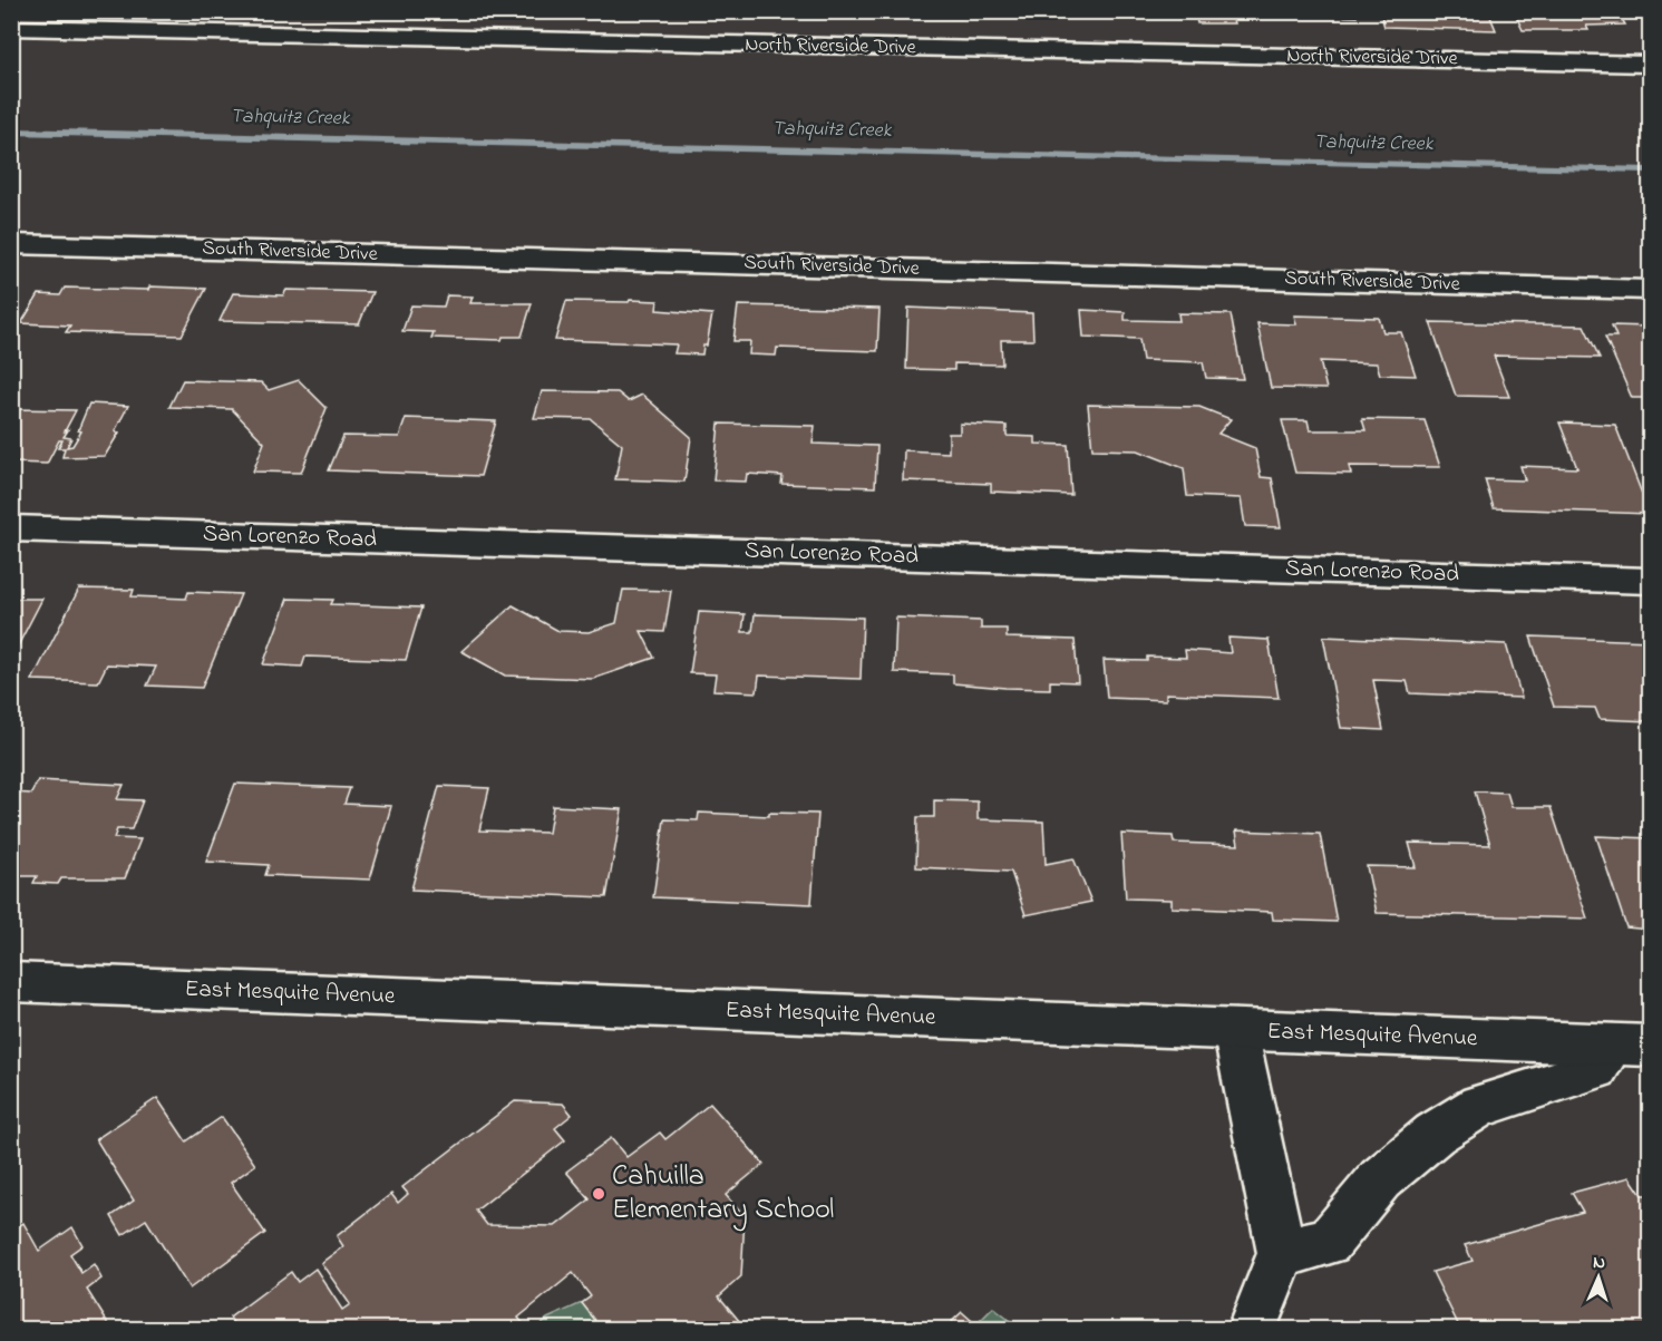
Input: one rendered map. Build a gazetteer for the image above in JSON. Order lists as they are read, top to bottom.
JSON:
{
  "streets": {
    "street": [
      "North Riverside Drive",
      "South Riverside Drive",
      "San Lorenzo Road",
      "East Mesquite Avenue"
    ]
  },
  "water": ["Tahquitz Creek"],
  "places": ["Cahuilla Elementary School"],
  "north": "top"
}
